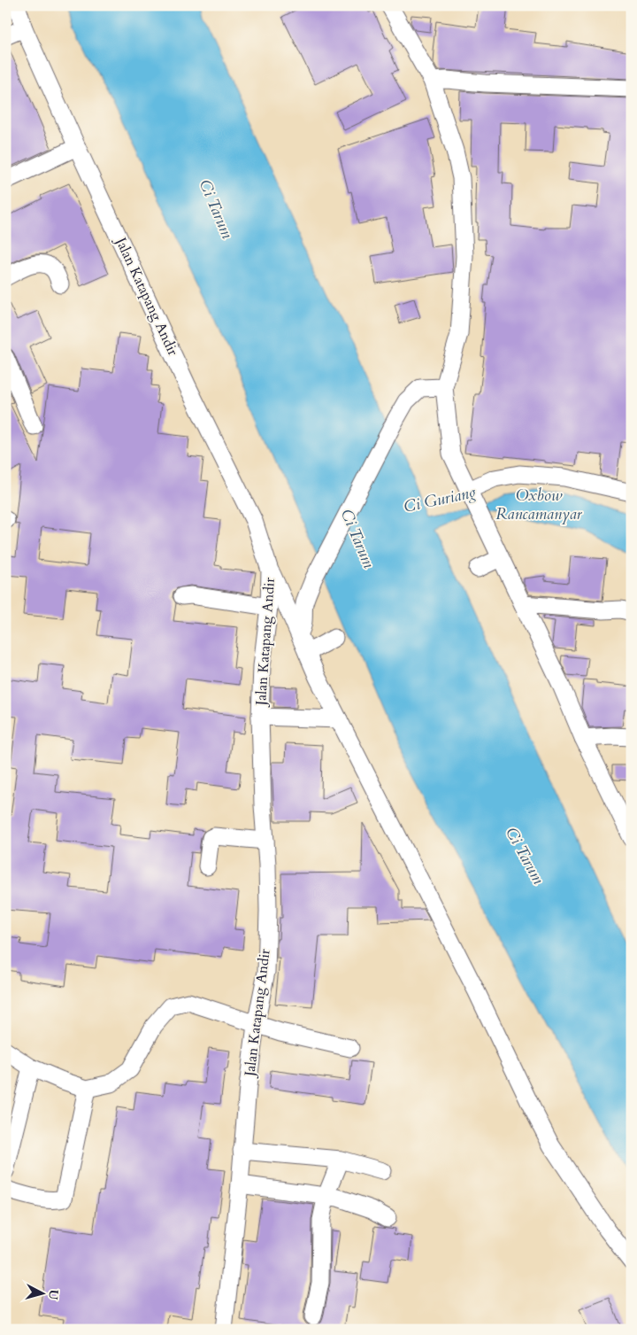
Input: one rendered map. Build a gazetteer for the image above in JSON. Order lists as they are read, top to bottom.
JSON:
{
  "streets": {
    "street": ["Jalan Katapang Andir"]
  },
  "water": ["Ci Tarum", "Oxbow Rancamanyar", "Ci Guriang"],
  "north": "right"
}
